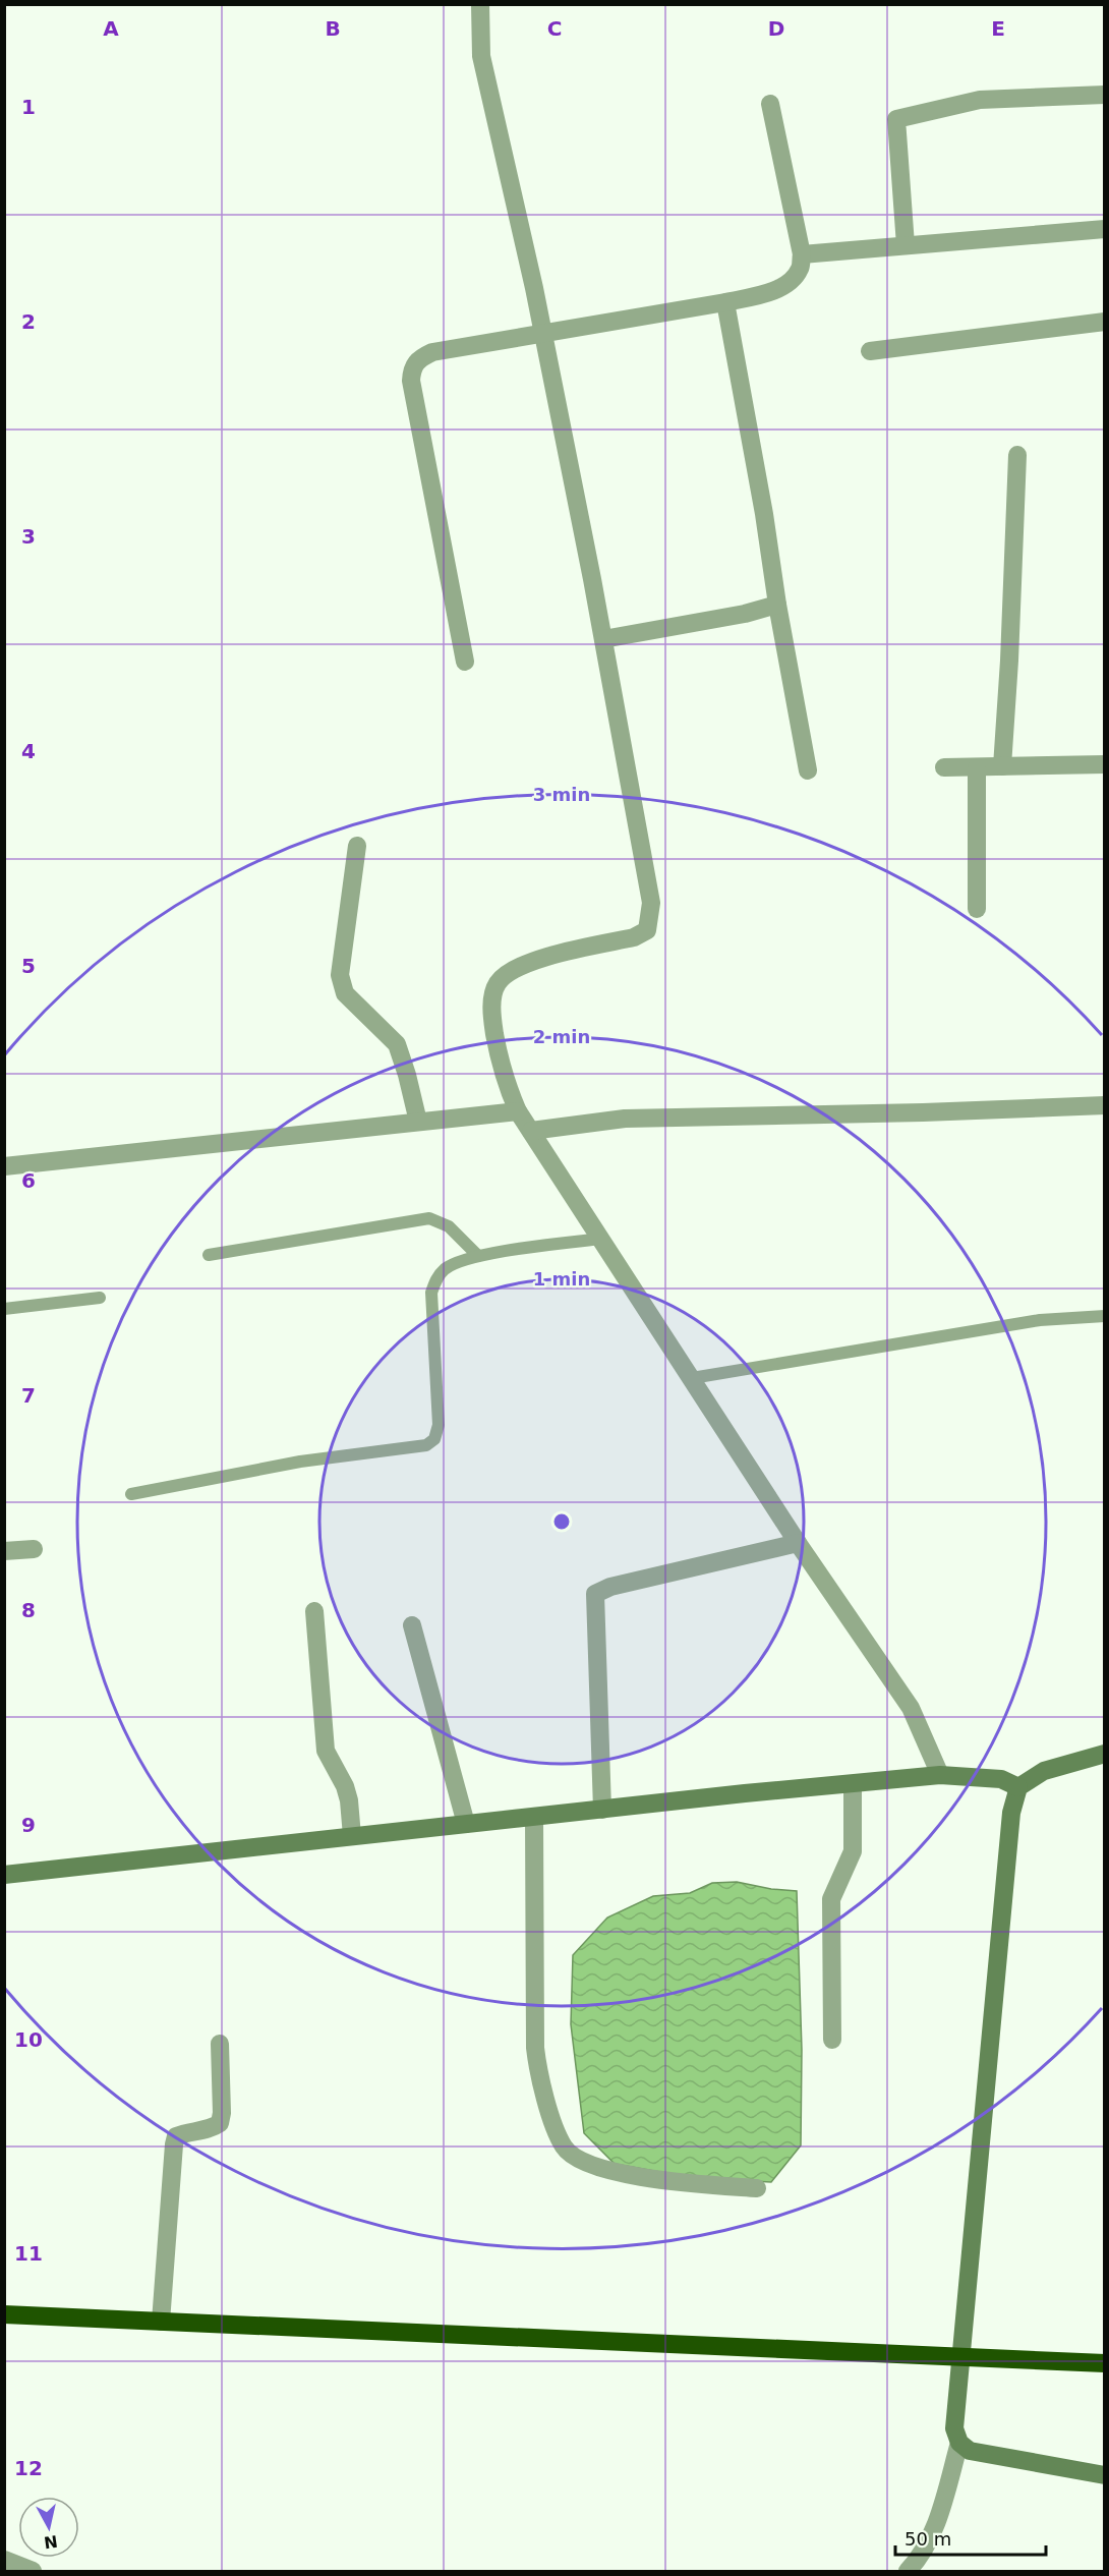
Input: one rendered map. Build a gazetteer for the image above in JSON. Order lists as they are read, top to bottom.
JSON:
{
  "scale_bar": "50 m",
  "north": "bottom",
  "grid": {
    "columns": [
      "A",
      "B",
      "C",
      "D",
      "E"
    ],
    "rows": [
      "1",
      "2",
      "3",
      "4",
      "5",
      "6",
      "7",
      "8",
      "9",
      "10",
      "11",
      "12"
    ]
  },
  "rings": ["3 min", "2 min", "1 min"]
}
